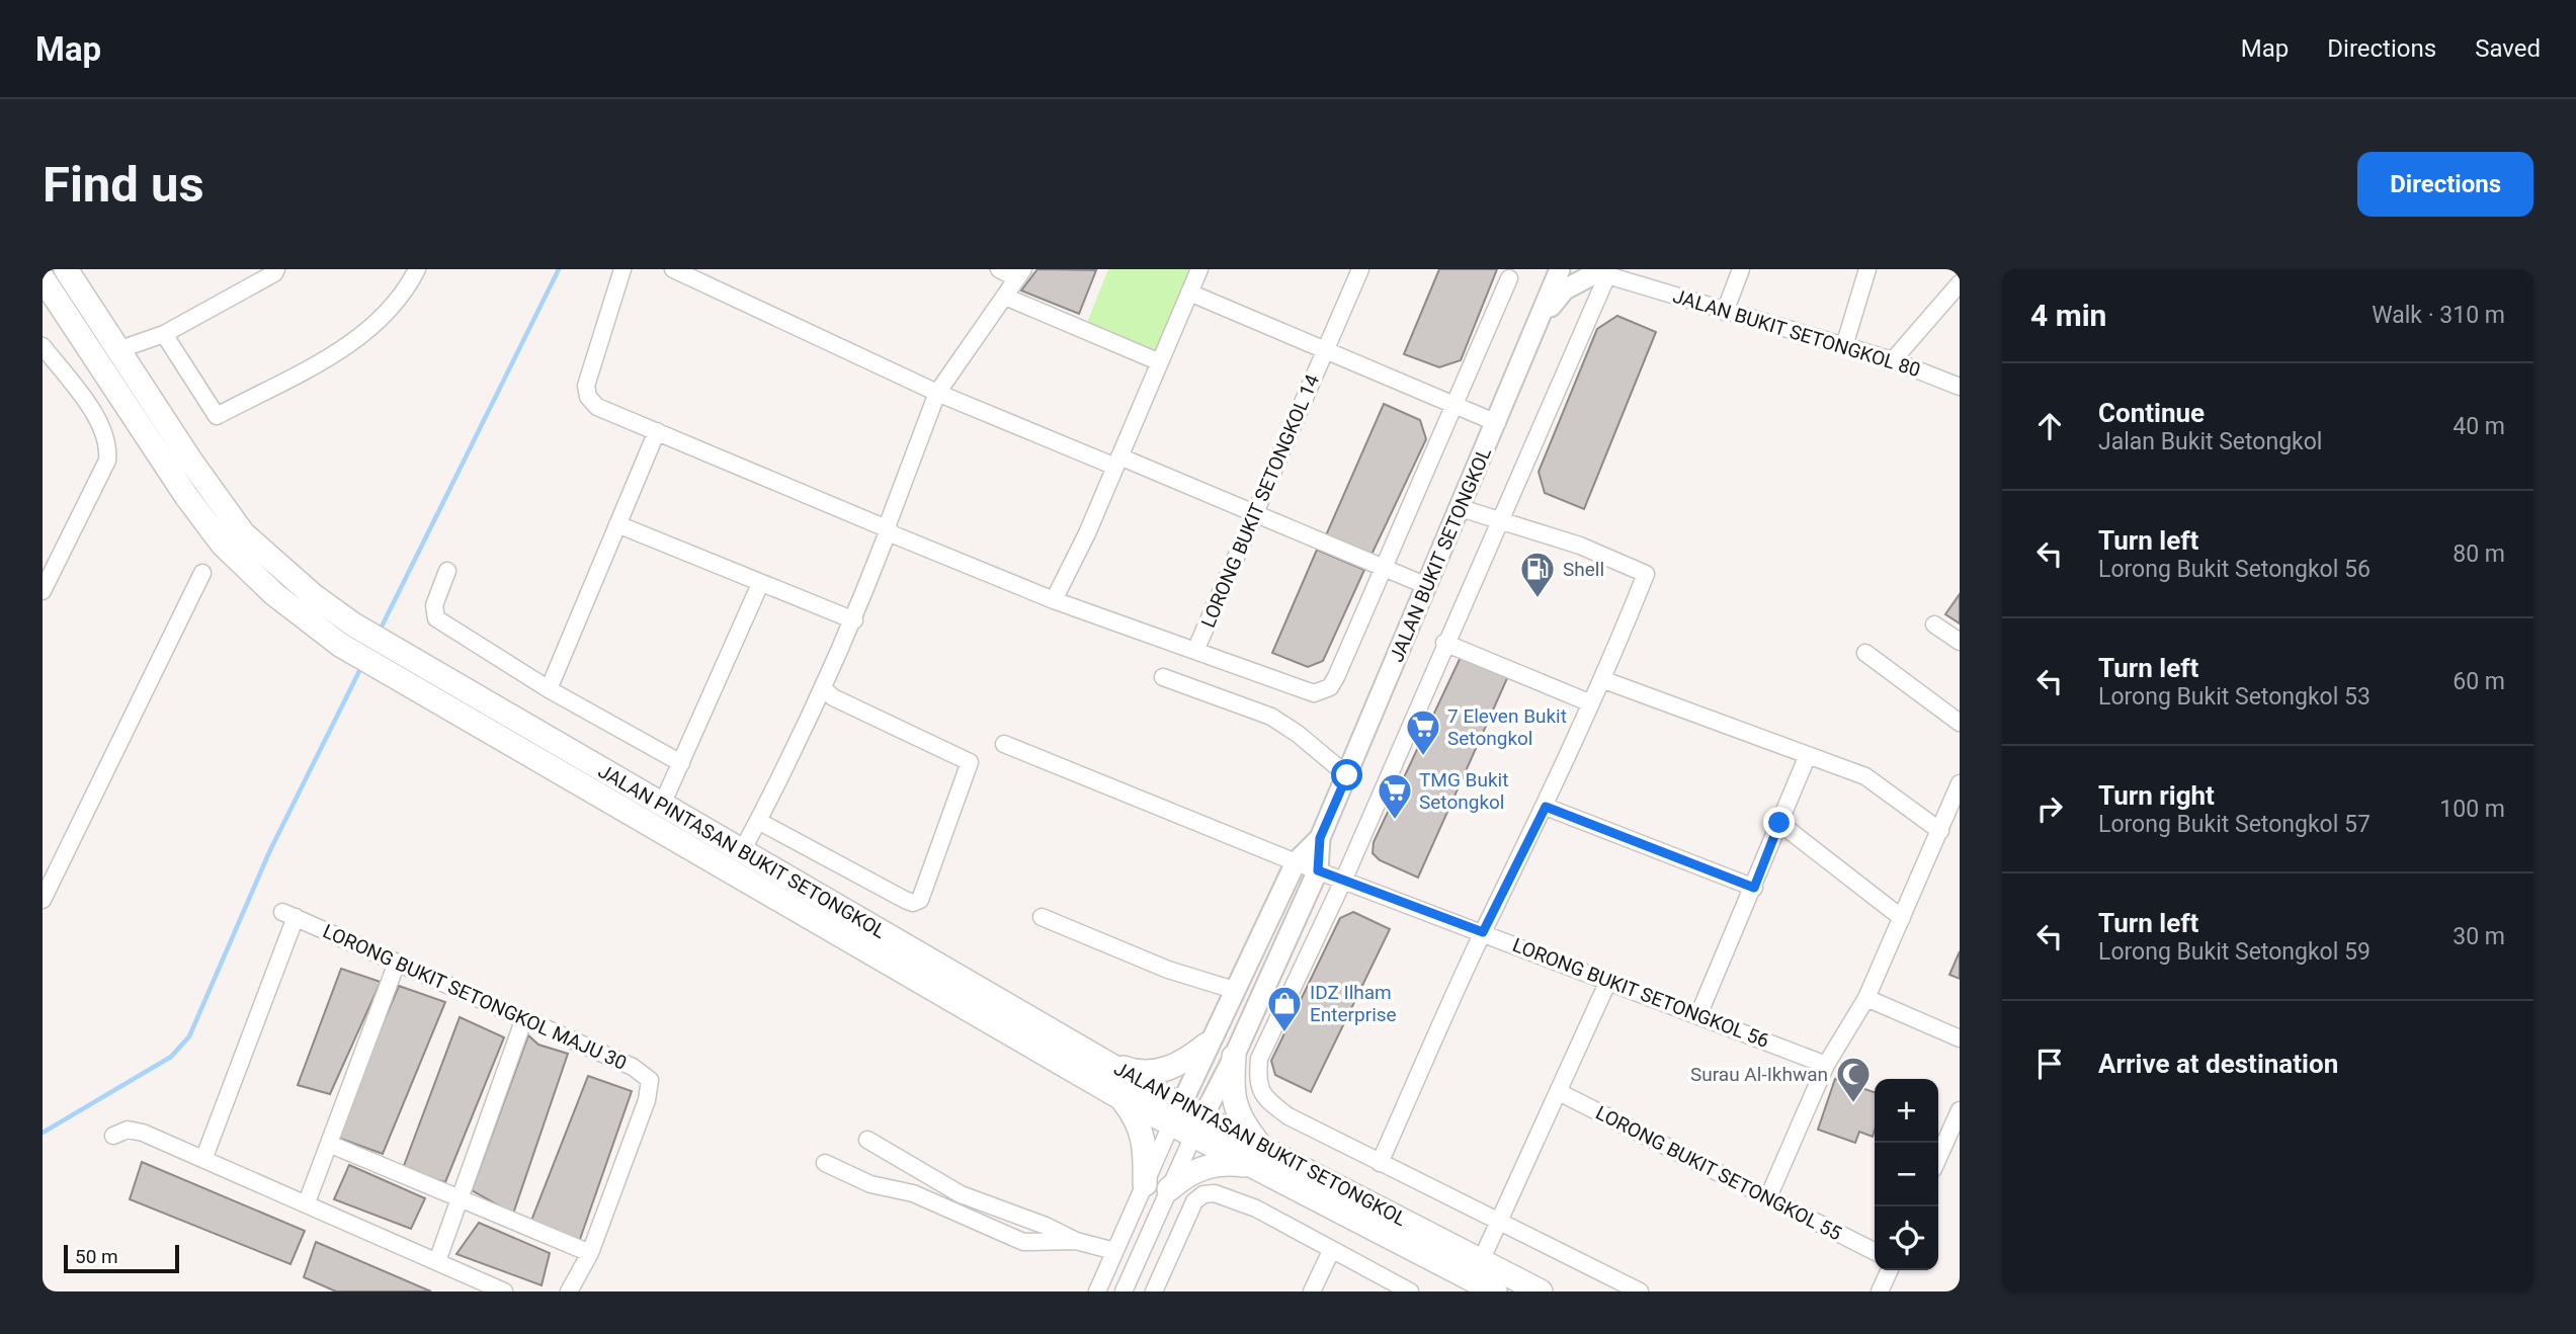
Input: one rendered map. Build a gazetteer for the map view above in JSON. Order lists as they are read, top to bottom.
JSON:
{
  "streets": {
    "main road": ["JALAN PINTASAN BUKIT SETONGKOL"],
    "street": [
      "JALAN BUKIT SETONGKOL 80",
      "LORONG BUKIT SETONGKOL 14",
      "JALAN BUKIT SETONGKOL",
      "LORONG BUKIT SETONGKOL 56",
      "LORONG BUKIT SETONGKOL MAJU 30",
      "LORONG BUKIT SETONGKOL 55"
    ]
  },
  "crossings": [
    ["JALAN BUKIT SETONGKOL", "JALAN PINTASAN BUKIT SETONGKOL"],
    ["JALAN BUKIT SETONGKOL", "LORONG BUKIT SETONGKOL 56"]
  ],
  "places": {
    "fuel station": ["Shell"],
    "supermarket": ["7 Eleven Bukit Setongkol", "TMG Bukit Setongkol"],
    "shop": ["IDZ Ilham Enterprise"],
    "mosque": ["Surau Al-Ikhwan"]
  },
  "scale_bar": "50 m",
  "page": {
    "header": "Map",
    "nav": ["Map", "Directions", "Saved"],
    "buttons": "Directions",
    "title": "Find us",
    "heading": ["4 min", "Walk · 310 m"],
    "list": [
      ["Continue", "Jalan Bukit Setongkol", "40 m"],
      ["Turn left", "Lorong Bukit Setongkol 56", "80 m"],
      ["Turn left", "Lorong Bukit Setongkol 53", "60 m"],
      ["Turn right", "Lorong Bukit Setongkol 57", "100 m"],
      ["Turn left", "Lorong Bukit Setongkol 59", "30 m"],
      "Arrive at destination"
    ],
    "map_buttons": ["+", "−"],
    "scale": "50 m"
  }
}
